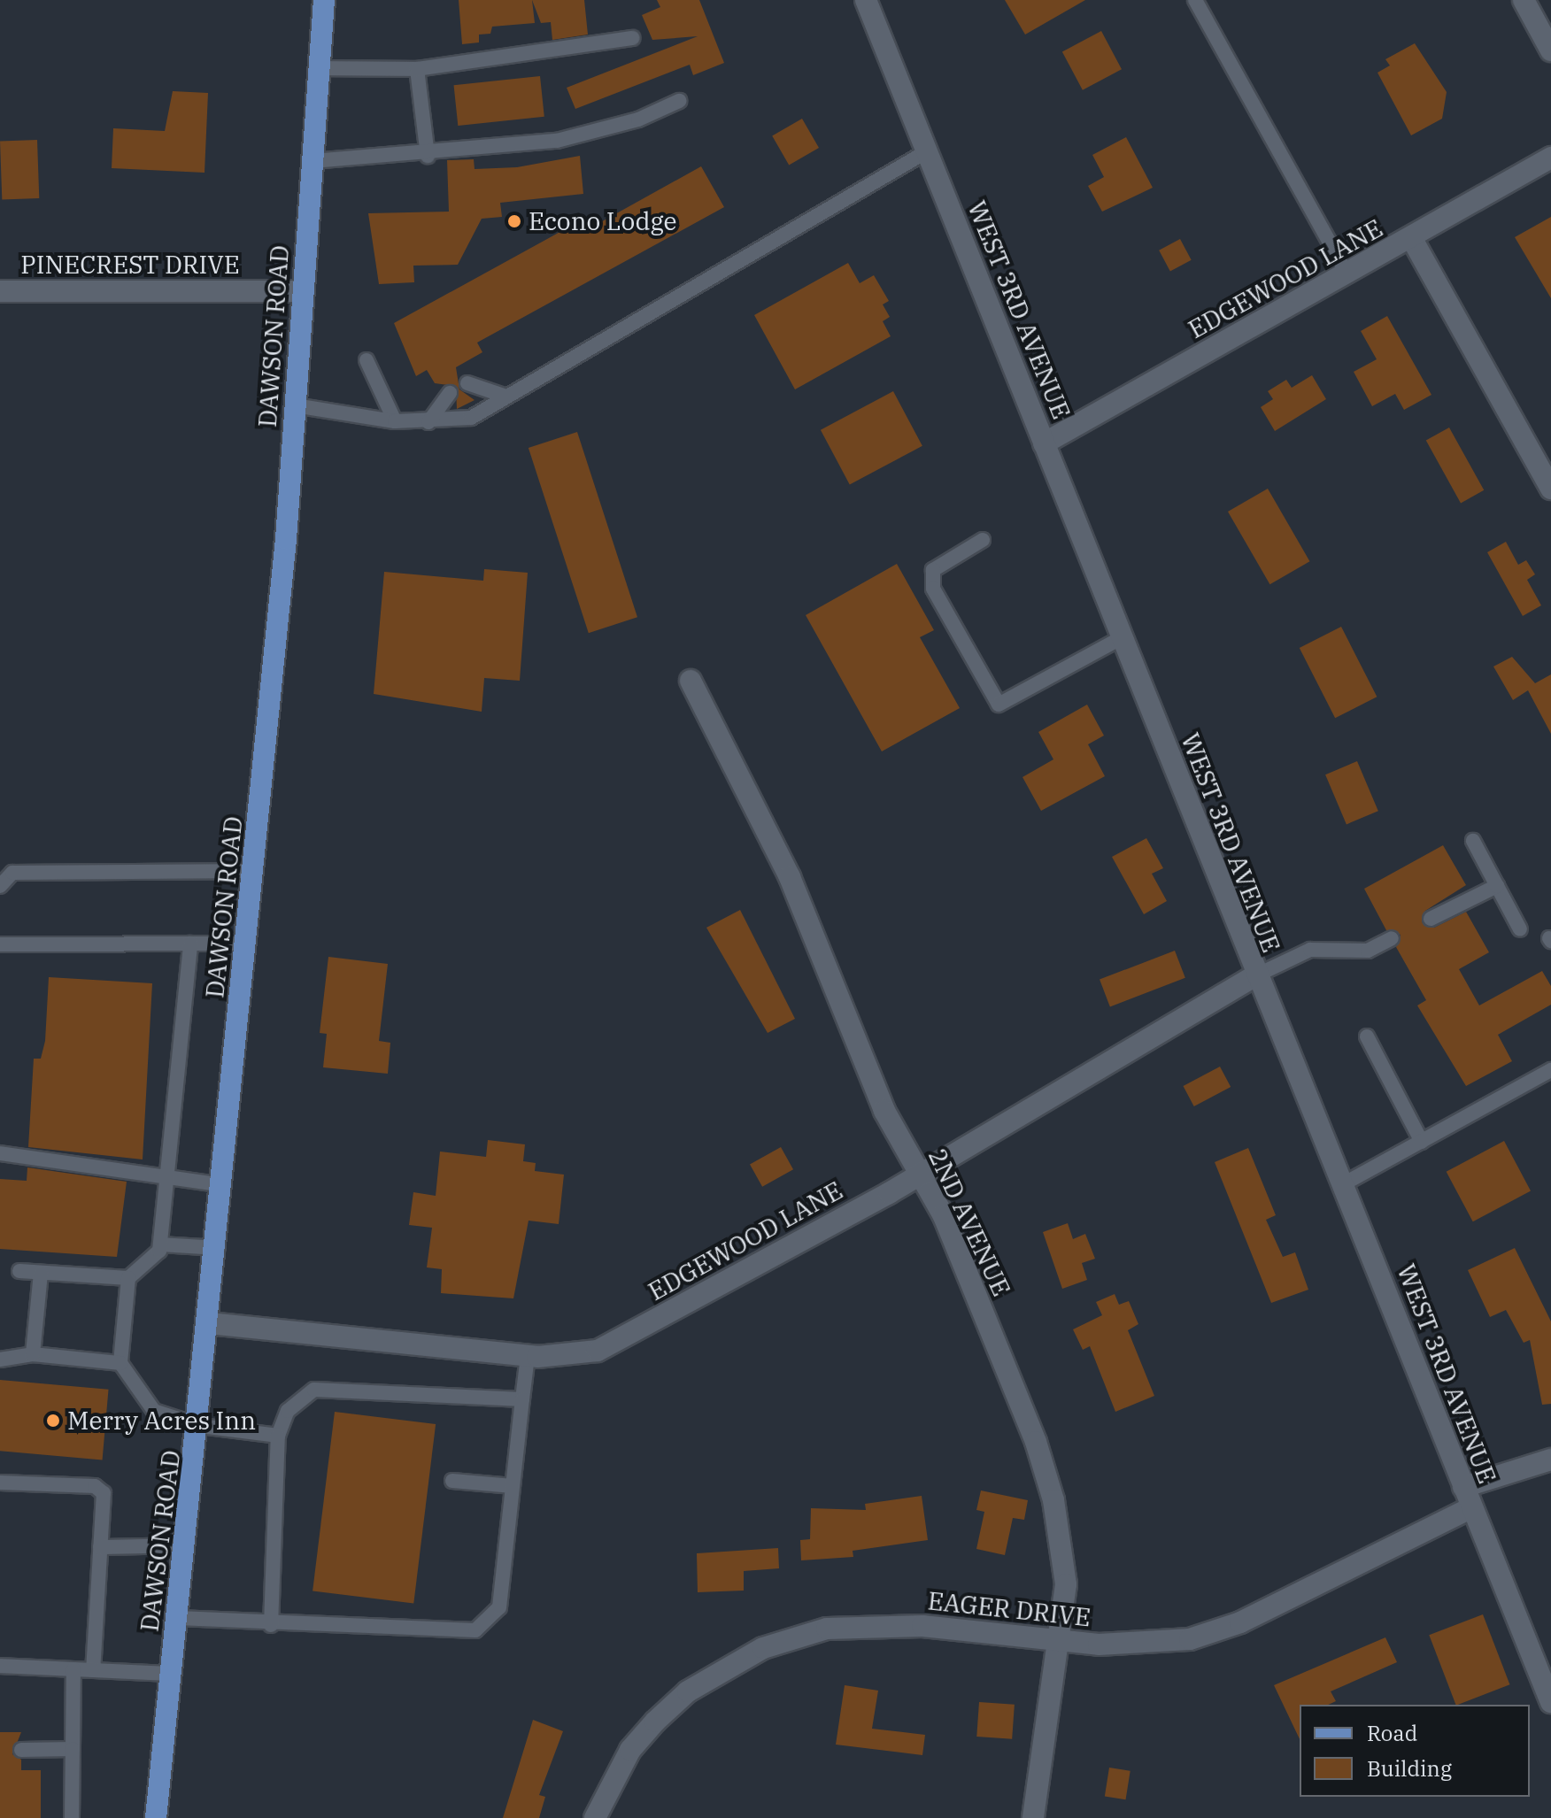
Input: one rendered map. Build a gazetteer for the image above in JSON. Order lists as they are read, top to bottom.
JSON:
{
  "streets": {
    "main road": ["DAWSON ROAD"],
    "street": [
      "PINECREST DRIVE",
      "EDGEWOOD LANE",
      "WEST 3RD AVENUE",
      "2ND AVENUE",
      "EAGER DRIVE"
    ]
  },
  "crossings": [
    ["PINECREST DRIVE", "DAWSON ROAD"],
    ["EDGEWOOD LANE", "WEST 3RD AVENUE"],
    ["EDGEWOOD LANE", "DAWSON ROAD"],
    ["EDGEWOOD LANE", "2ND AVENUE"],
    ["WEST 3RD AVENUE", "EAGER DRIVE"],
    ["2ND AVENUE", "EAGER DRIVE"]
  ],
  "places": ["Econo Lodge", "Merry Acres Inn"],
  "legend": ["Road", "Building"]
}
